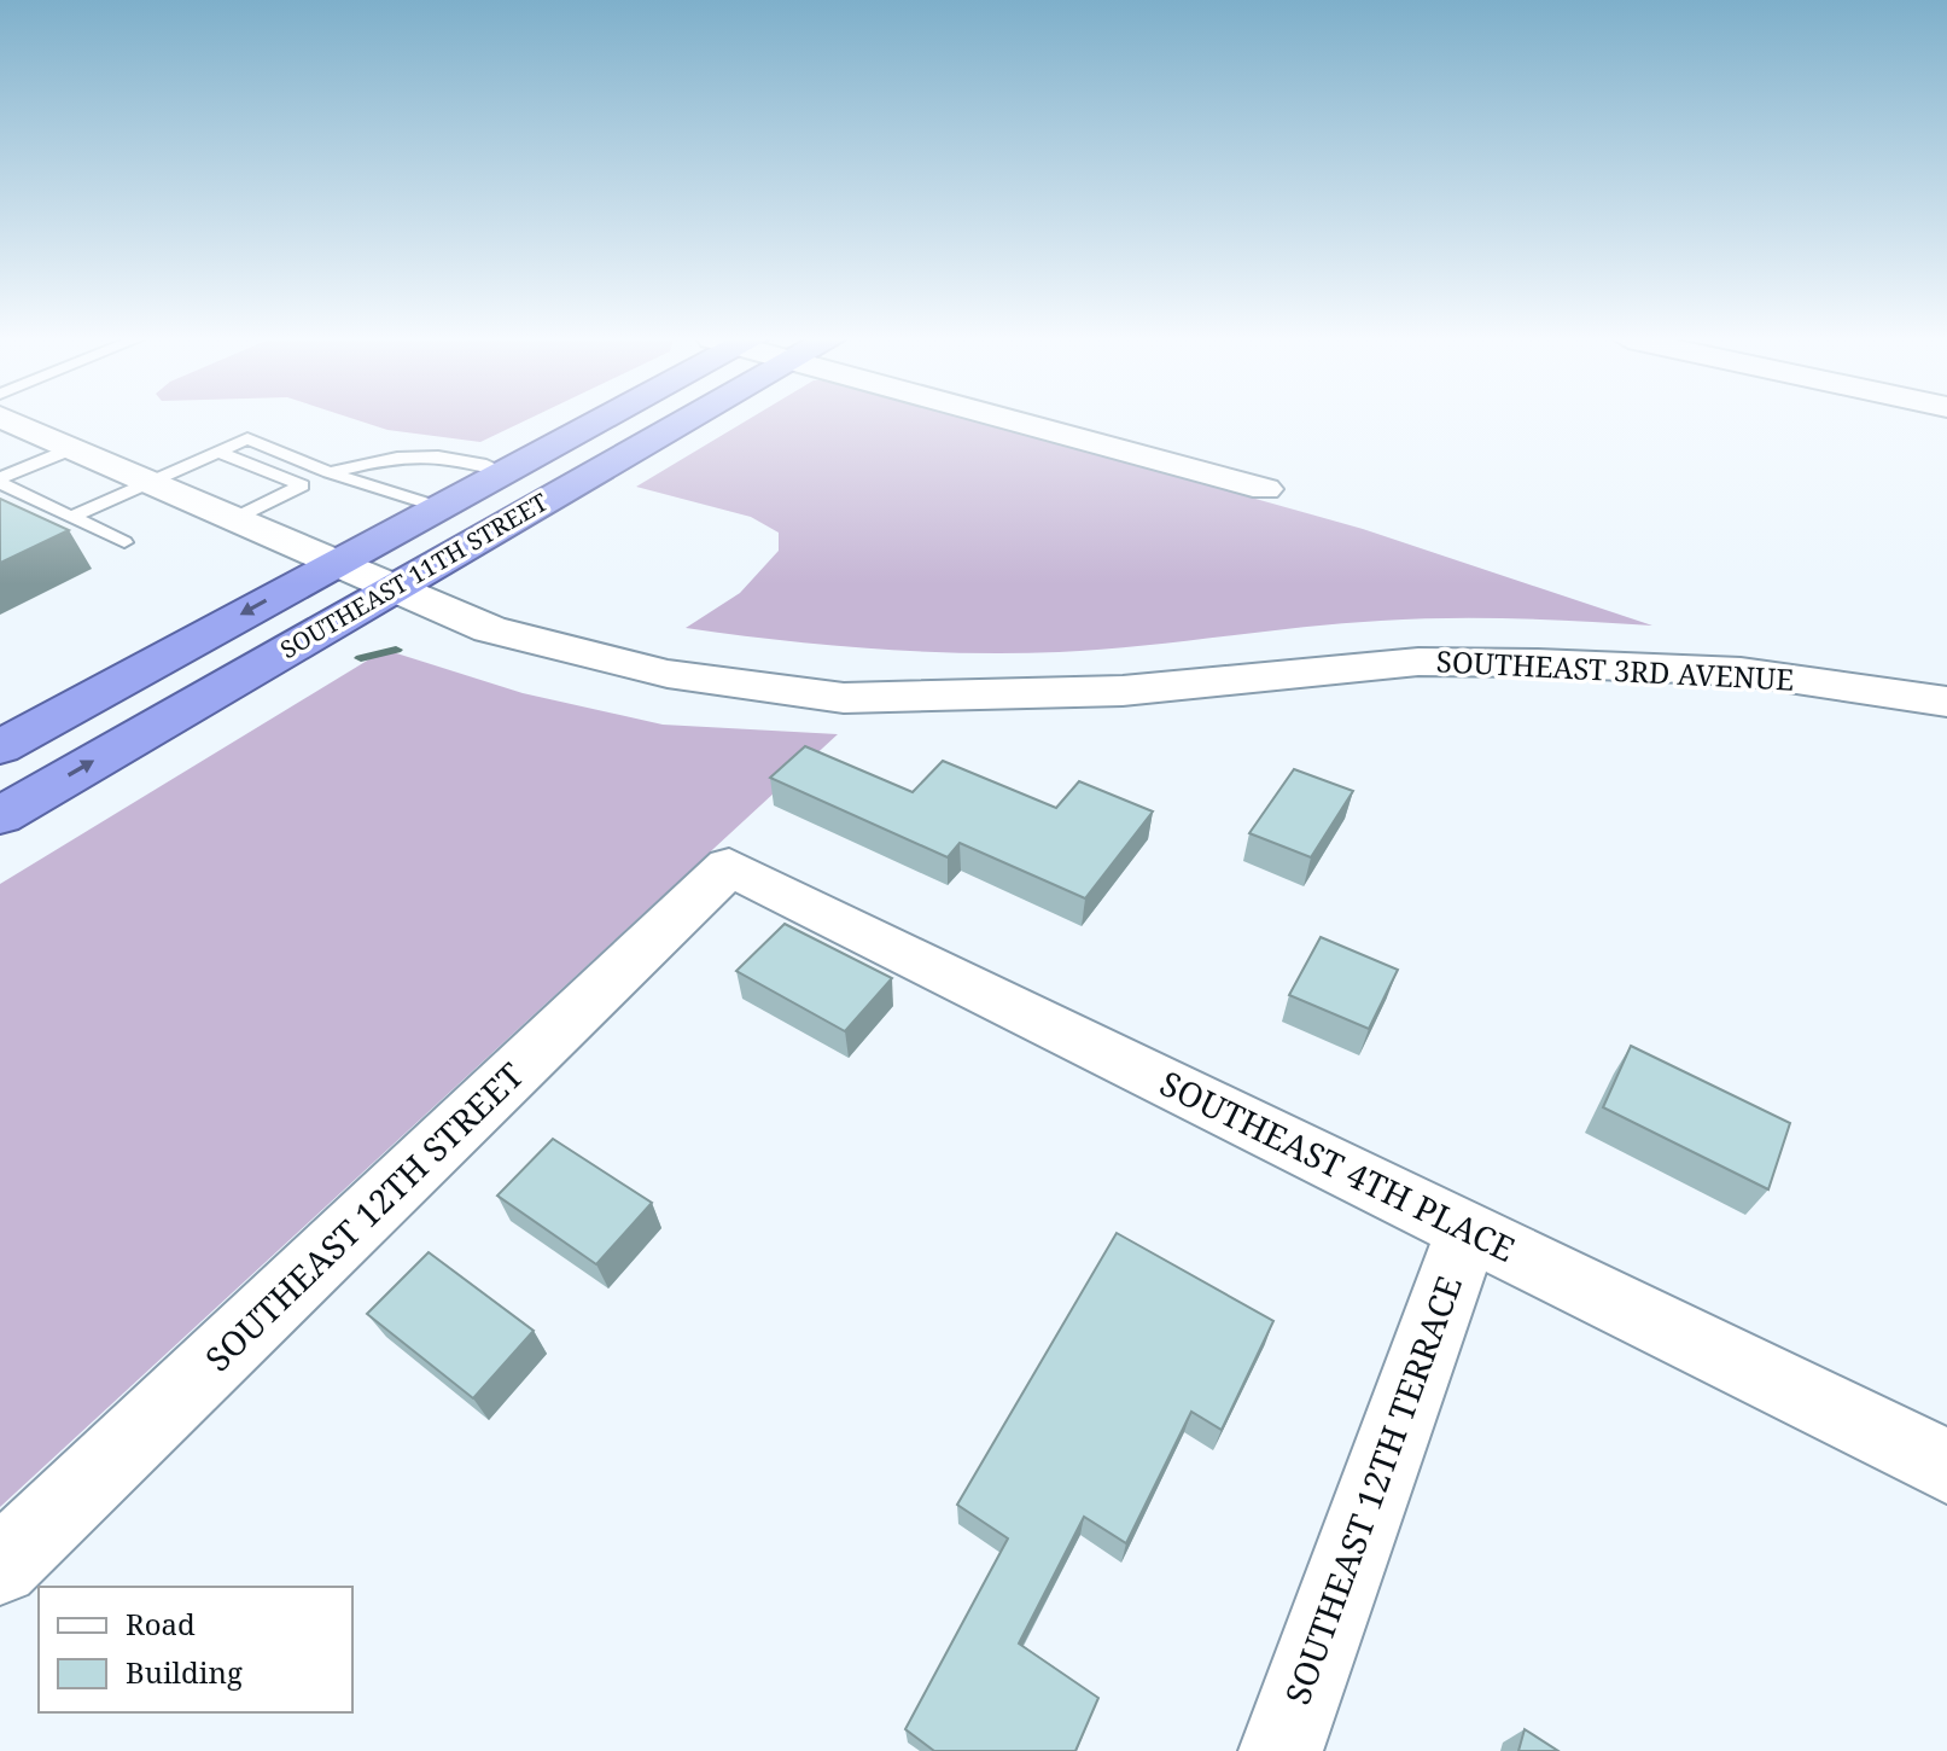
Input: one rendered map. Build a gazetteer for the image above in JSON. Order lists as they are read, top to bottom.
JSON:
{
  "streets": {
    "highway": ["SOUTHEAST 11TH STREET"],
    "street": [
      "SOUTHEAST 3RD AVENUE",
      "SOUTHEAST 4TH PLACE",
      "SOUTHEAST 12TH STREET",
      "SOUTHEAST 12TH TERRACE"
    ]
  },
  "crossings": [
    ["SOUTHEAST 11TH STREET", "SOUTHEAST 3RD AVENUE"],
    ["SOUTHEAST 4TH PLACE", "SOUTHEAST 12TH STREET"],
    ["SOUTHEAST 4TH PLACE", "SOUTHEAST 12TH TERRACE"]
  ],
  "legend": ["Road", "Building"]
}
